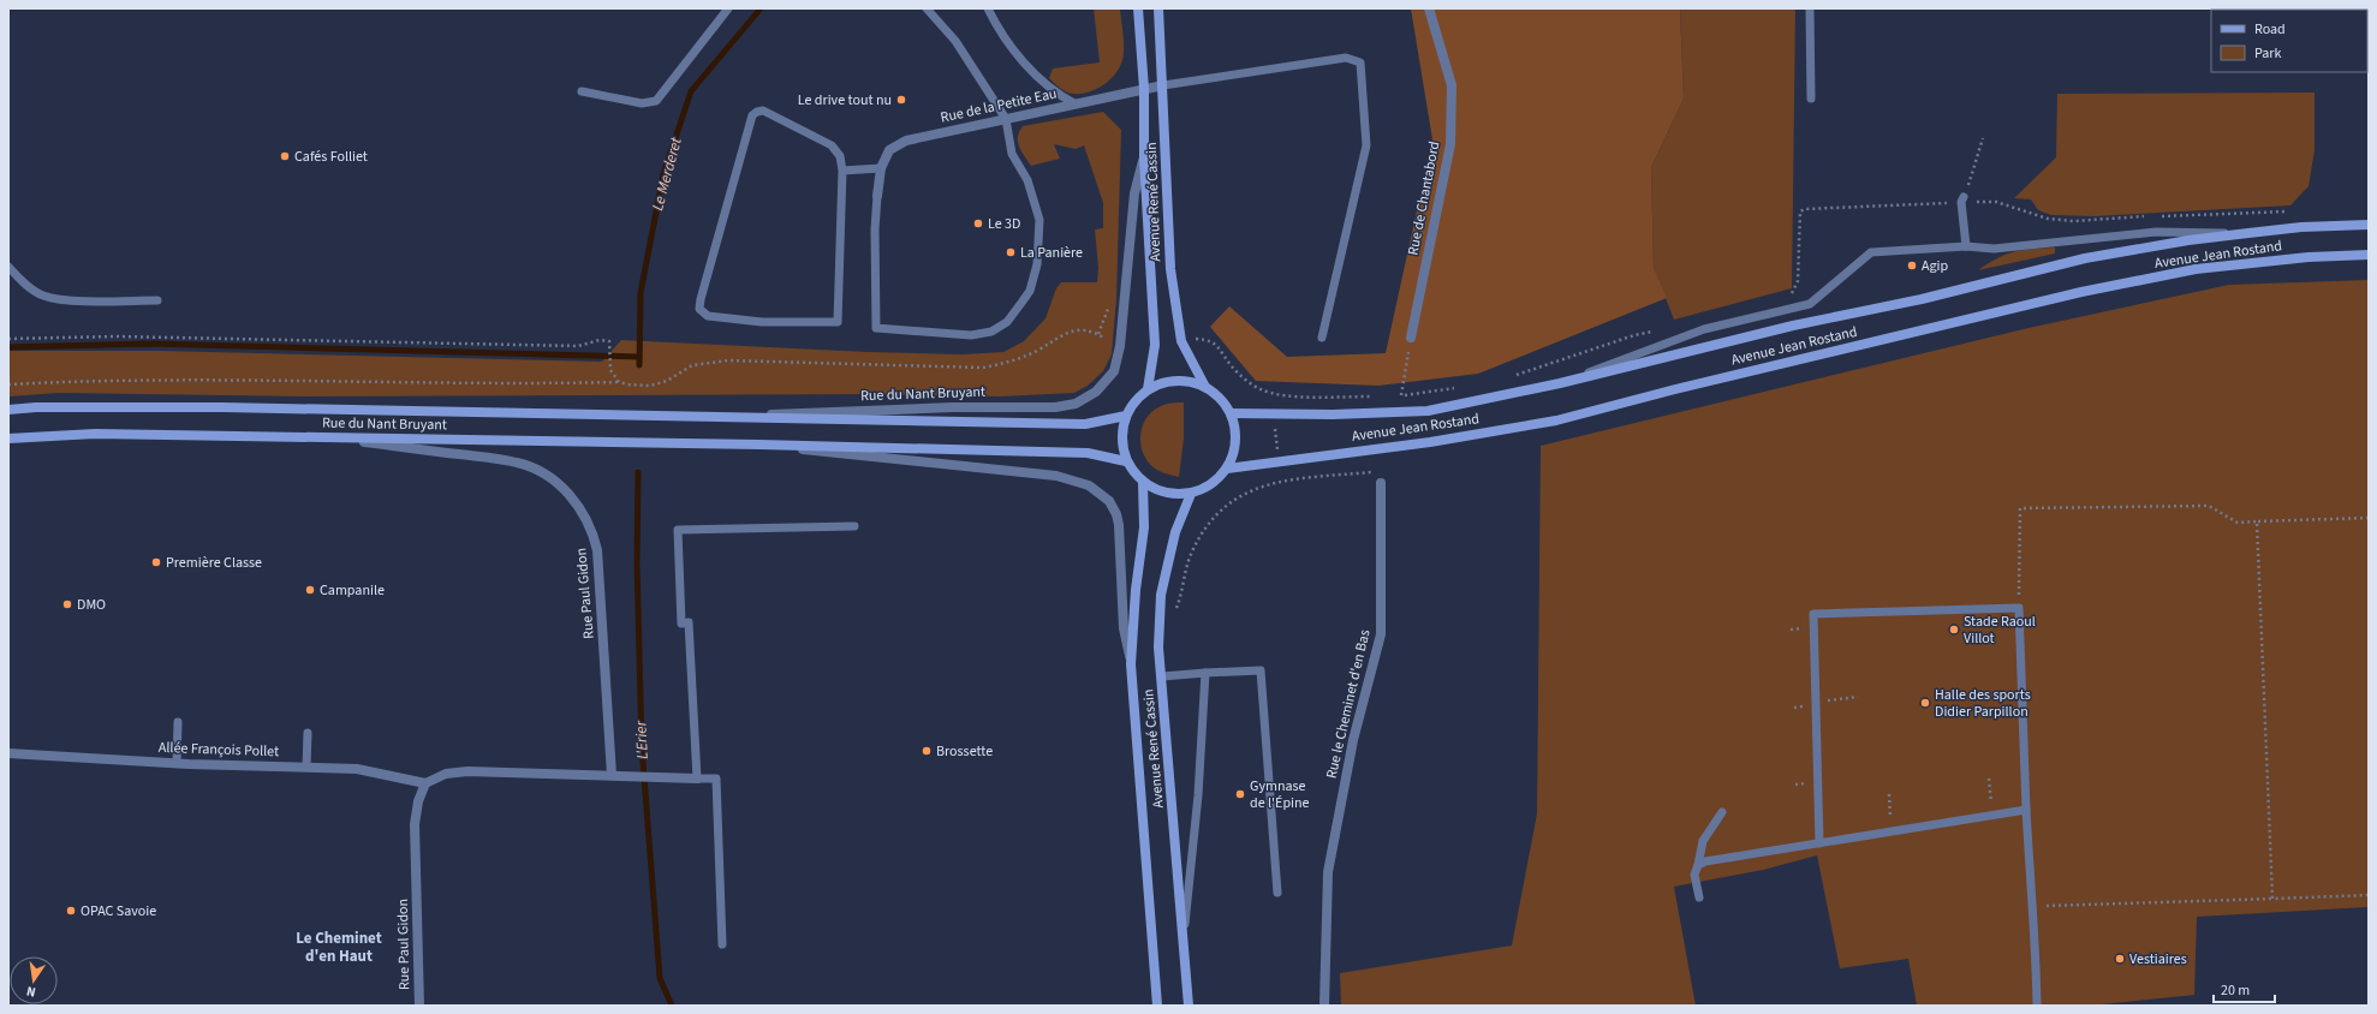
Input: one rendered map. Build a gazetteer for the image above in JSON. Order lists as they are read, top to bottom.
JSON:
{
  "streets": {
    "main road": ["Avenue René Cassin", "Avenue Jean Rostand", "Rue du Nant Bruyant"],
    "street": [
      "Rue de la Petite Eau",
      "Rue de Chantabord",
      "Rue Paul Gidon",
      "Rue le Cheminet d'en Bas",
      "Allée François Pollet"
    ]
  },
  "crossings": [
    ["Rue de la Petite Eau", "Avenue René Cassin"],
    ["Avenue René Cassin", "Avenue Jean Rostand"],
    ["Avenue René Cassin", "Rue du Nant Bruyant"],
    ["Avenue Jean Rostand", "Rue du Nant Bruyant"],
    ["Rue du Nant Bruyant", "Rue Paul Gidon"],
    ["Rue Paul Gidon", "Allée François Pollet"]
  ],
  "districts": ["Le Cheminet d'en Haut"],
  "water": ["Le Merderet", "L'Erier"],
  "places": [
    "Le drive tout nu",
    "Cafés Folliet",
    "Le 3D",
    "La Panière",
    "Agip",
    "Première Classe",
    "Campanile",
    "DMO",
    "Stade Raoul Villot",
    "Halle des sports Didier Parpillon",
    "Brossette",
    "Gymnase de l'Épine",
    "OPAC Savoie",
    "Vestiaires"
  ],
  "legend": ["Road", "Park"],
  "scale_bar": "20 m",
  "north": "bottom"
}
